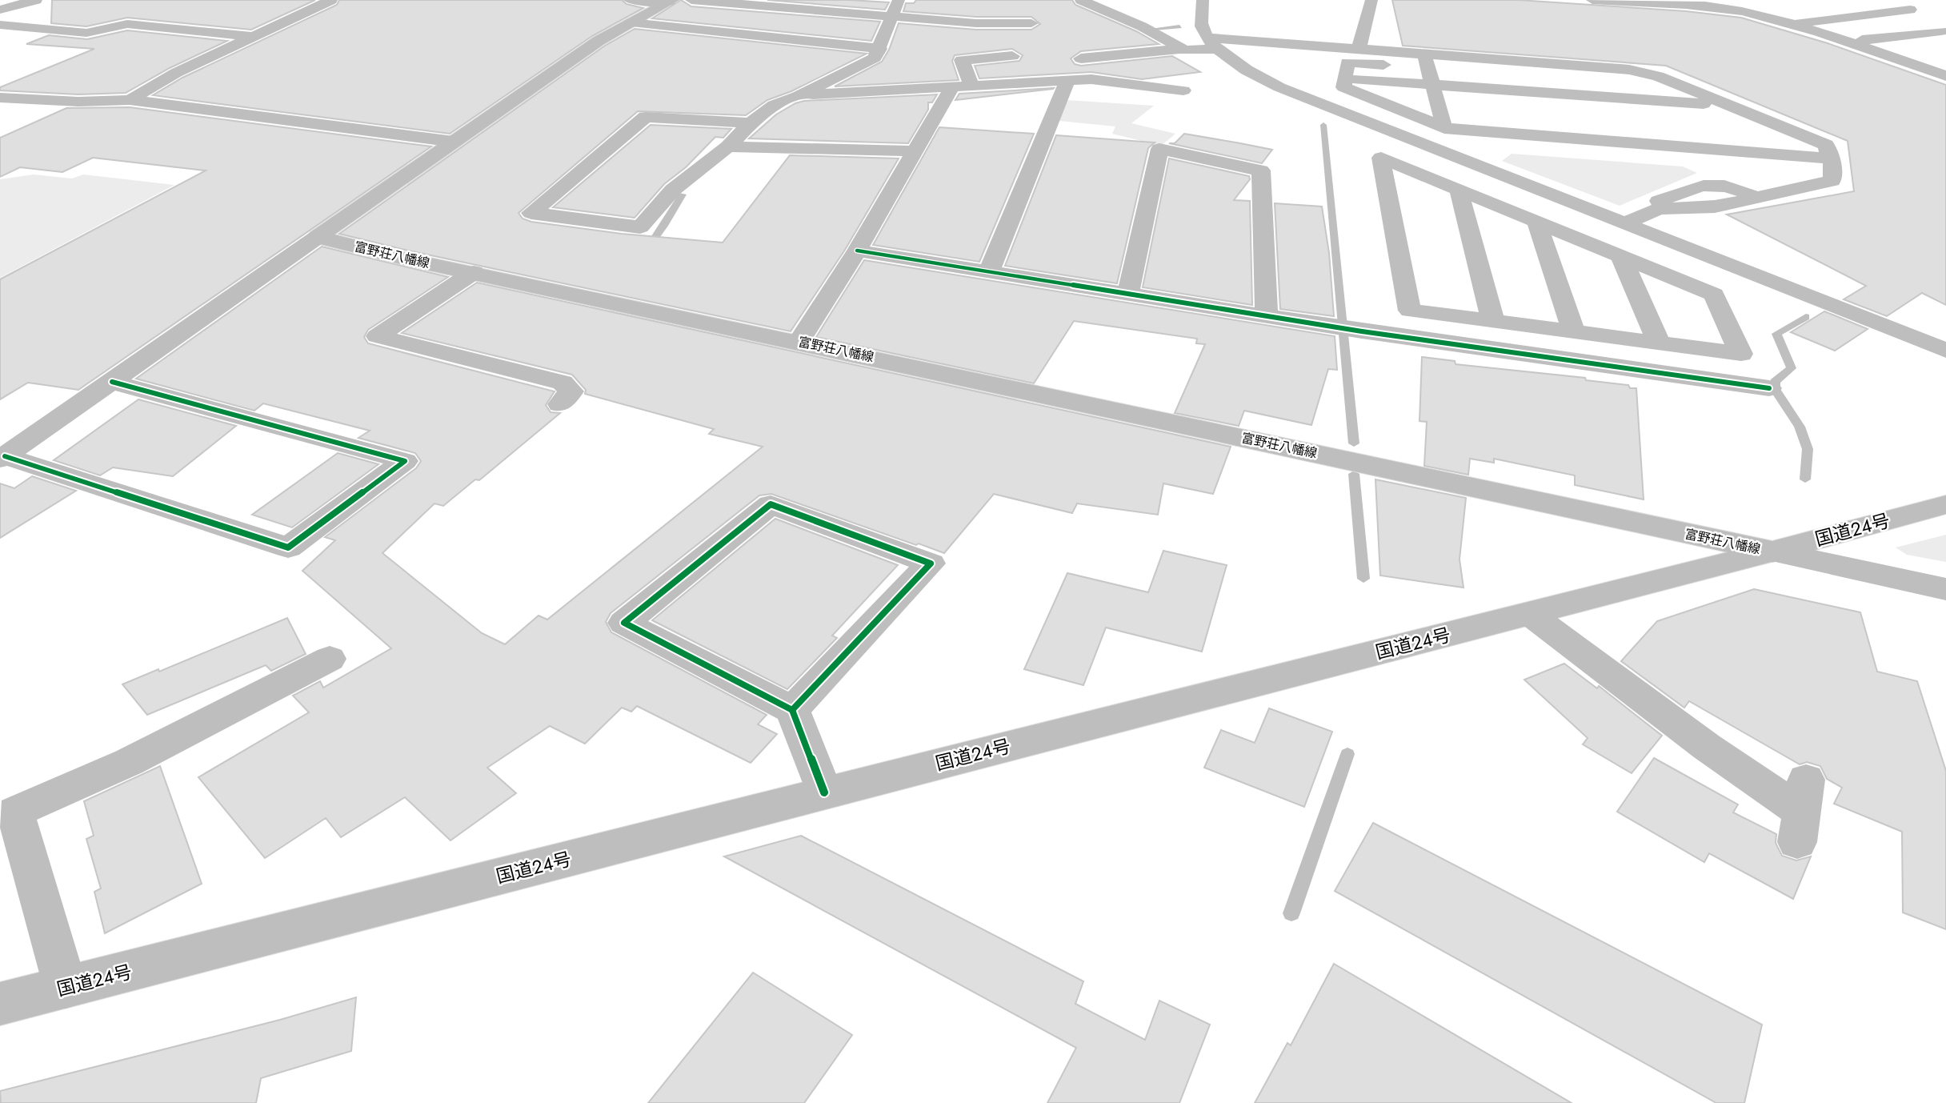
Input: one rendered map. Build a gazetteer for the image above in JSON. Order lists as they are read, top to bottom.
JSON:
{
  "streets": {
    "main road": ["富野荘八幡線", "国道24号"]
  },
  "crossings": [
    ["富野荘八幡線", "国道24号"]
  ]
}
